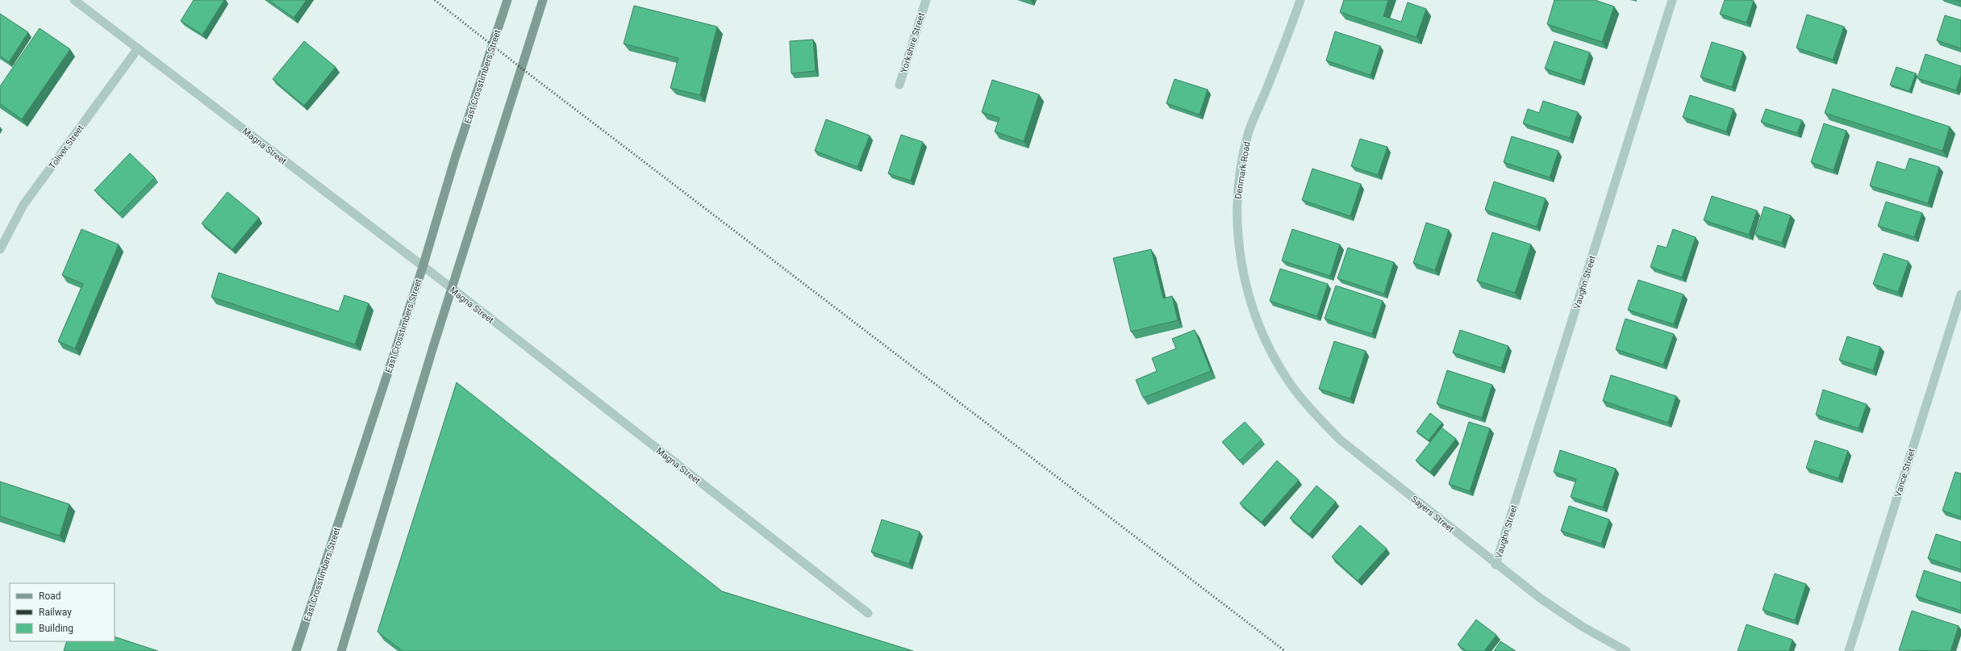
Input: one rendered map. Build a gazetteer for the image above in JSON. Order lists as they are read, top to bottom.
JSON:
{
  "streets": {
    "main road": ["East Crosstimbers Street"],
    "street": [
      "Yorkshire Street",
      "Magna Street",
      "Toliver Street",
      "Denmark Road",
      "Vaughn Street",
      "Vance Street",
      "Sayers Street"
    ]
  },
  "crossings": [
    ["East Crosstimbers Street", "Magna Street"],
    ["Magna Street", "Toliver Street"],
    ["Denmark Road", "Sayers Street"],
    ["Vaughn Street", "Sayers Street"]
  ],
  "legend": ["Road", "Railway", "Building"]
}
